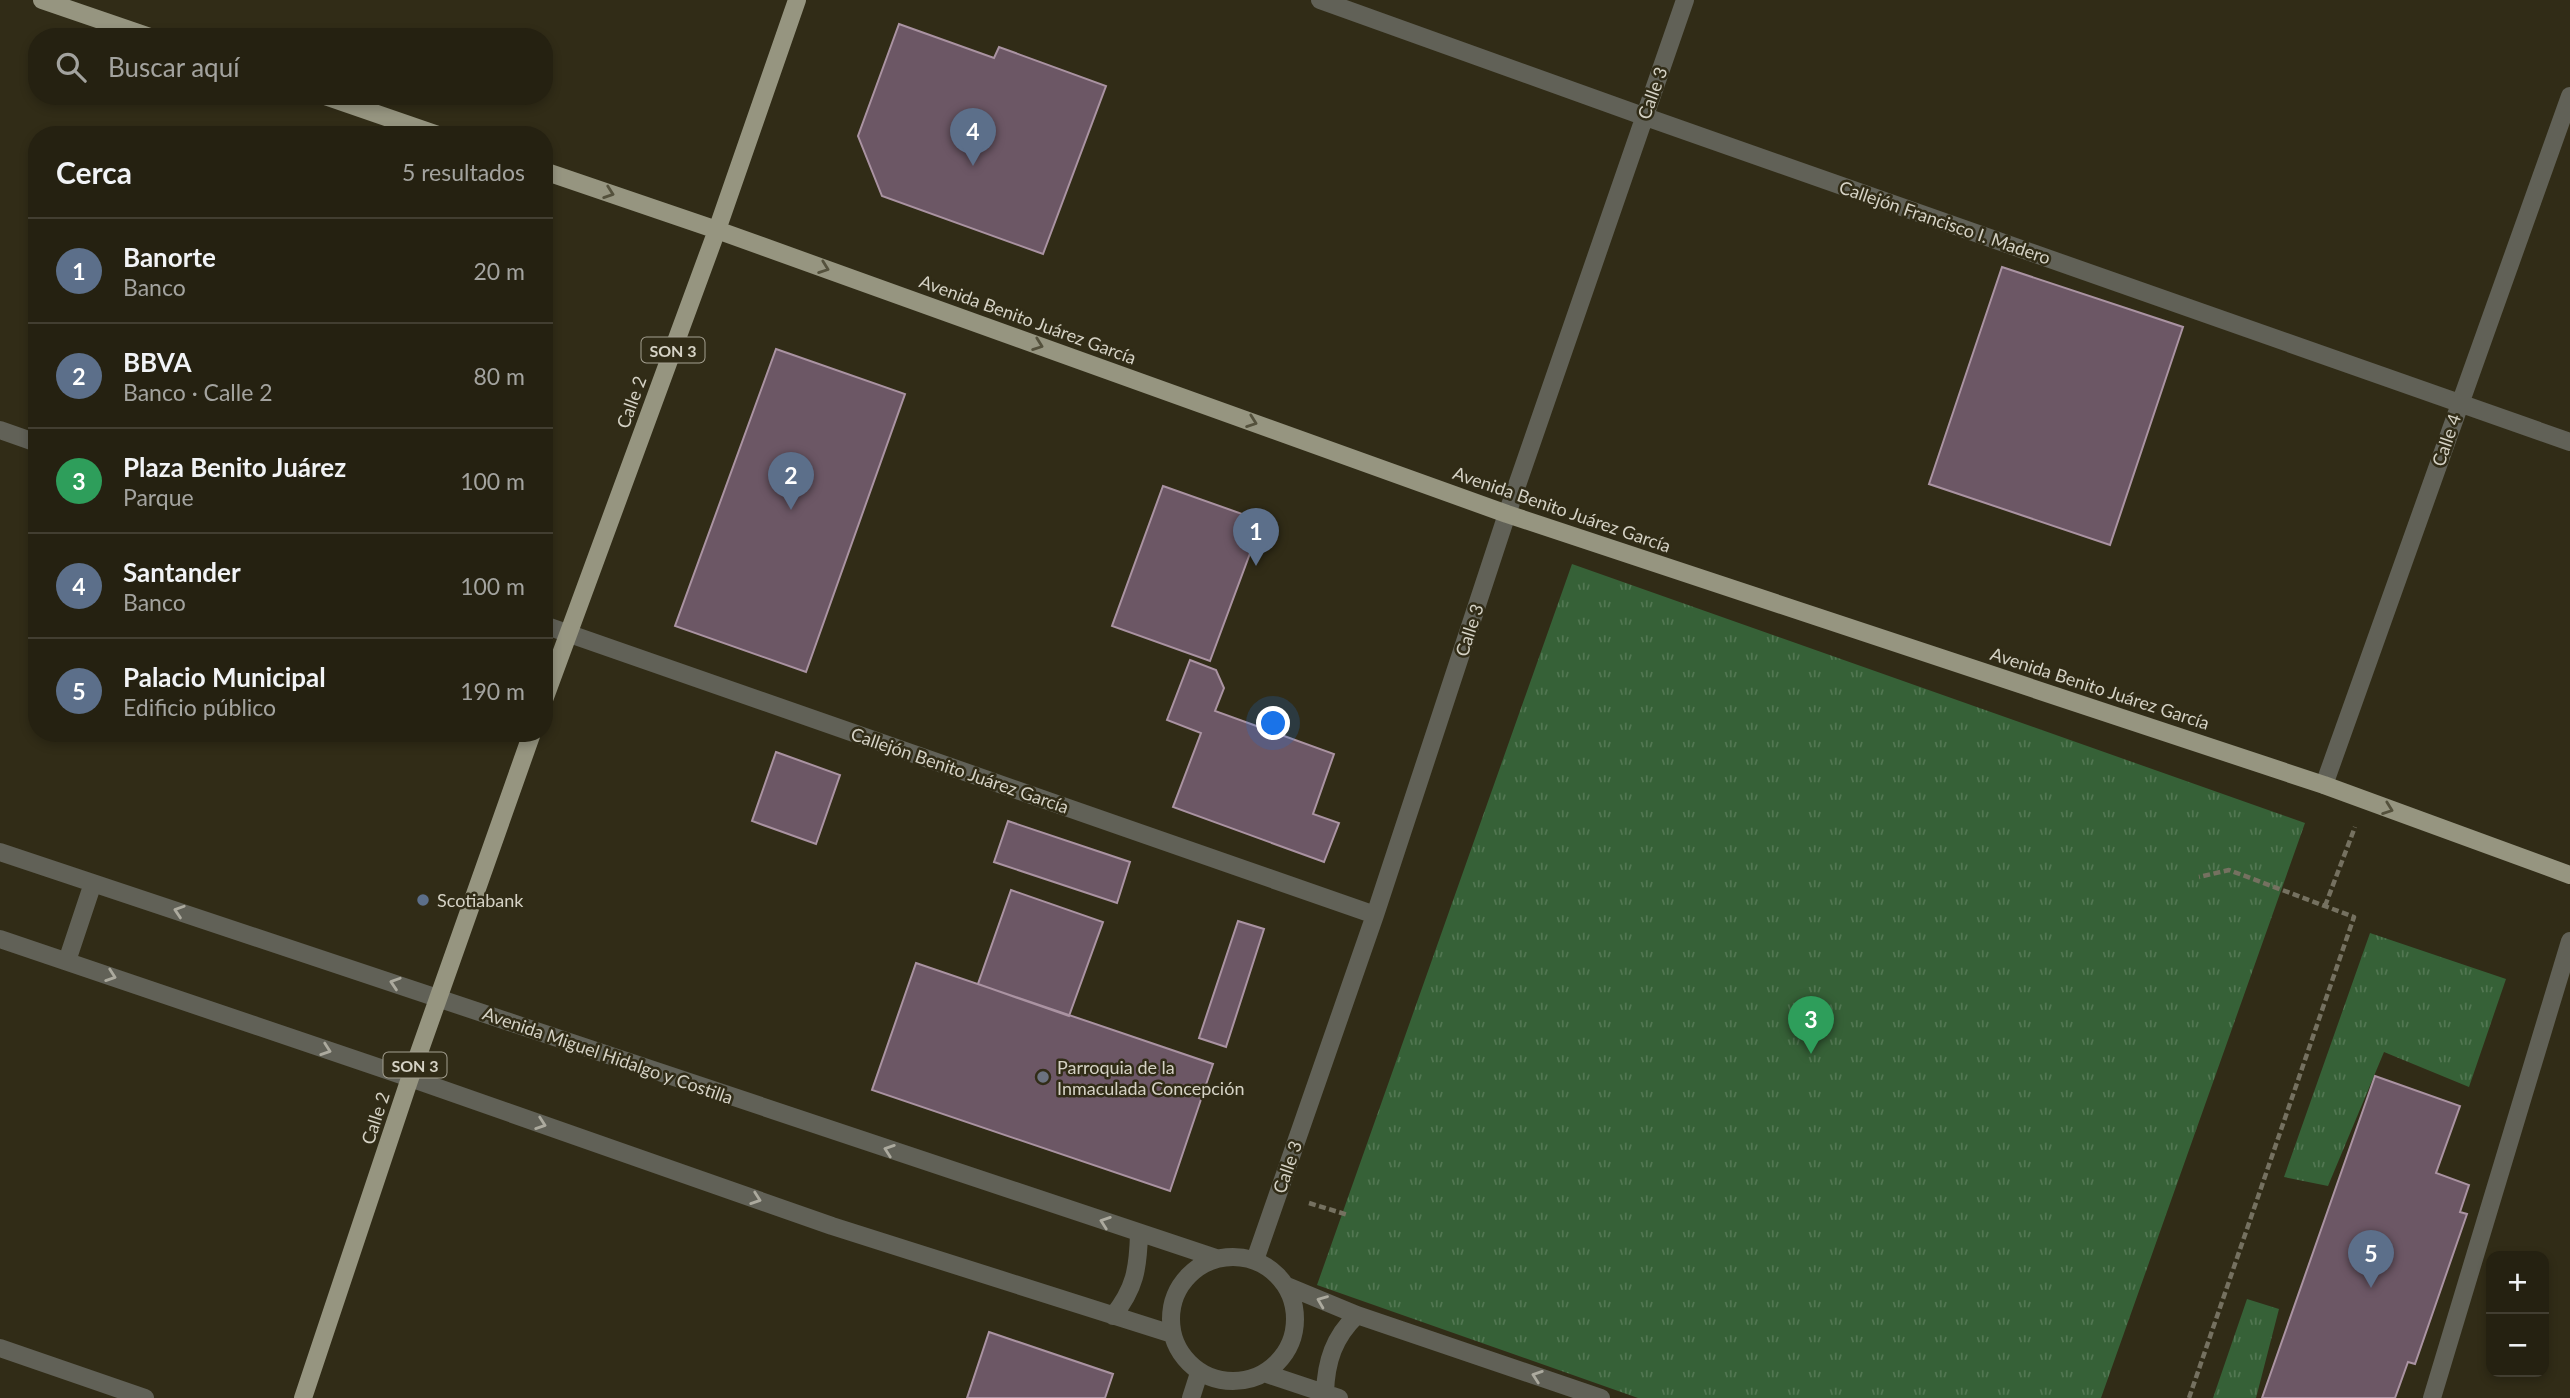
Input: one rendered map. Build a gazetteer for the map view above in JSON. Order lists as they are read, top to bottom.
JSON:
{
  "streets": {
    "main road": ["Avenida Benito Juárez García", "SON 3", "Calle 2"],
    "street": [
      "Calle 3",
      "Callejón Francisco I. Madero",
      "Calle 4",
      "Callejón Benito Juárez García",
      "Avenida Miguel Hidalgo y Costilla"
    ]
  },
  "crossings": [
    ["Calle 3", "Callejón Francisco I. Madero"],
    ["Calle 3", "Avenida Benito Juárez García"],
    ["Calle 3", "Callejón Benito Juárez García"],
    ["Calle 3", "Avenida Miguel Hidalgo y Costilla"],
    ["Callejón Francisco I. Madero", "Calle 4"],
    ["Avenida Benito Juárez García", "Calle 2"],
    ["Avenida Benito Juárez García", "Calle 4"],
    ["Calle 2", "Callejón Benito Juárez García"],
    ["Calle 2", "Avenida Miguel Hidalgo y Costilla"]
  ],
  "one_way": ["Avenida Benito Juárez García"],
  "places": ["Scotiabank", "Parroquia de la Inmaculada Concepción"],
  "page": {
    "search": "Buscar aquí",
    "pins": [
      "4",
      "2",
      "1",
      "3",
      "5"
    ],
    "heading": ["Cerca", "5 resultados"],
    "list": [
      {
        "mark": "1",
        "name": "Banorte",
        "note": "Banco",
        "value": "20 m"
      },
      {
        "mark": "2",
        "name": "BBVA",
        "note": "Banco · Calle 2",
        "value": "80 m"
      },
      {
        "mark": "3",
        "name": "Plaza Benito Juárez",
        "note": "Parque",
        "value": "100 m"
      },
      {
        "mark": "4",
        "name": "Santander",
        "note": "Banco",
        "value": "100 m"
      },
      {
        "mark": "5",
        "name": "Palacio Municipal",
        "note": "Edificio público",
        "value": "190 m"
      }
    ],
    "map_buttons": ["+", "−"]
  }
}
